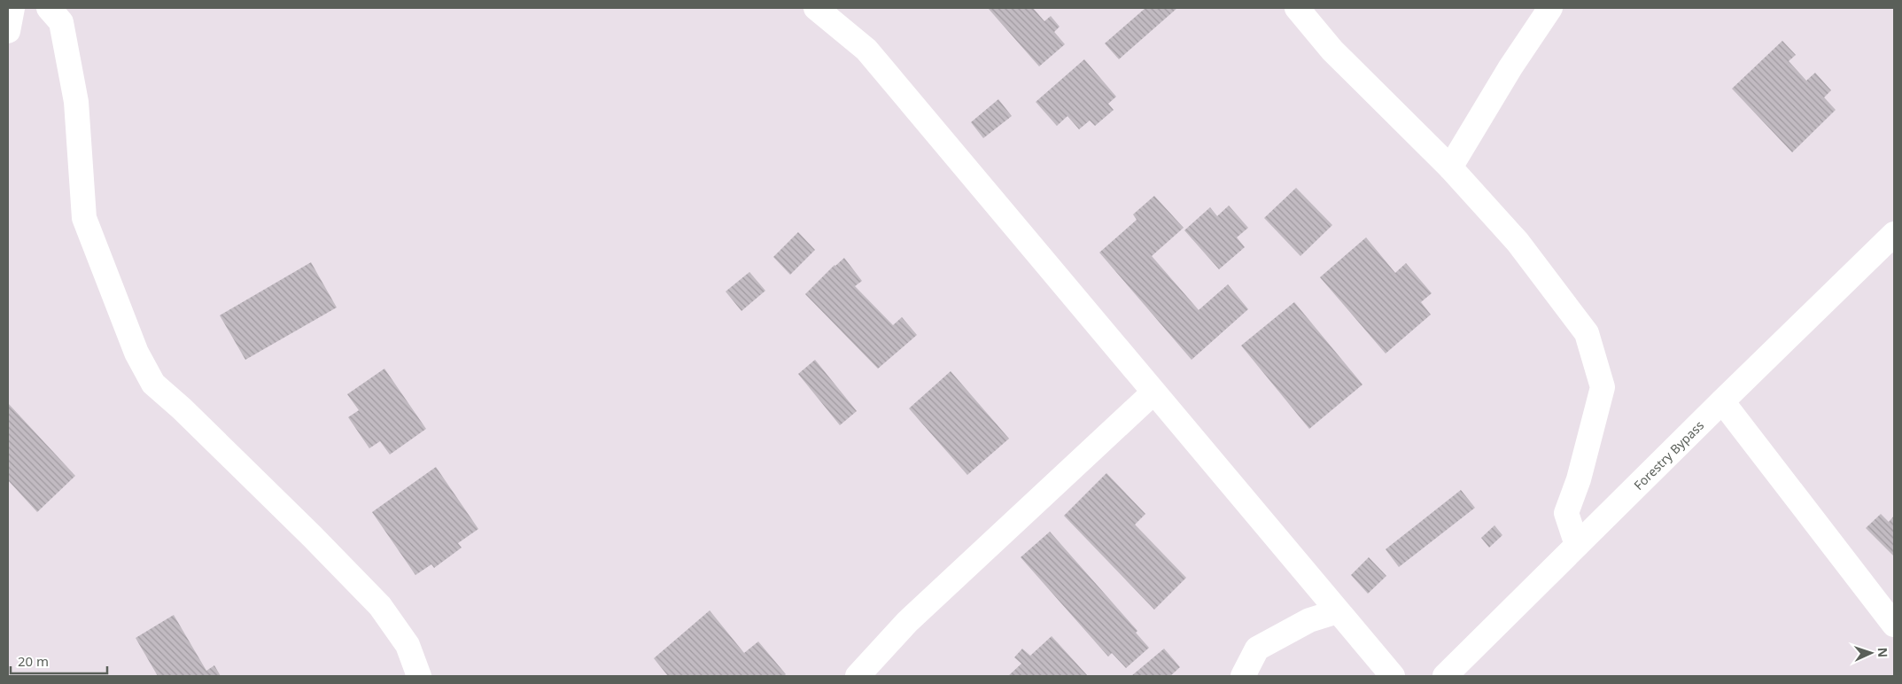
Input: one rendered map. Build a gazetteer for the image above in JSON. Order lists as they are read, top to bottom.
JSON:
{
  "streets": {
    "street": ["Forestry Bypass"]
  },
  "scale_bar": "20 m",
  "north": "right"
}
